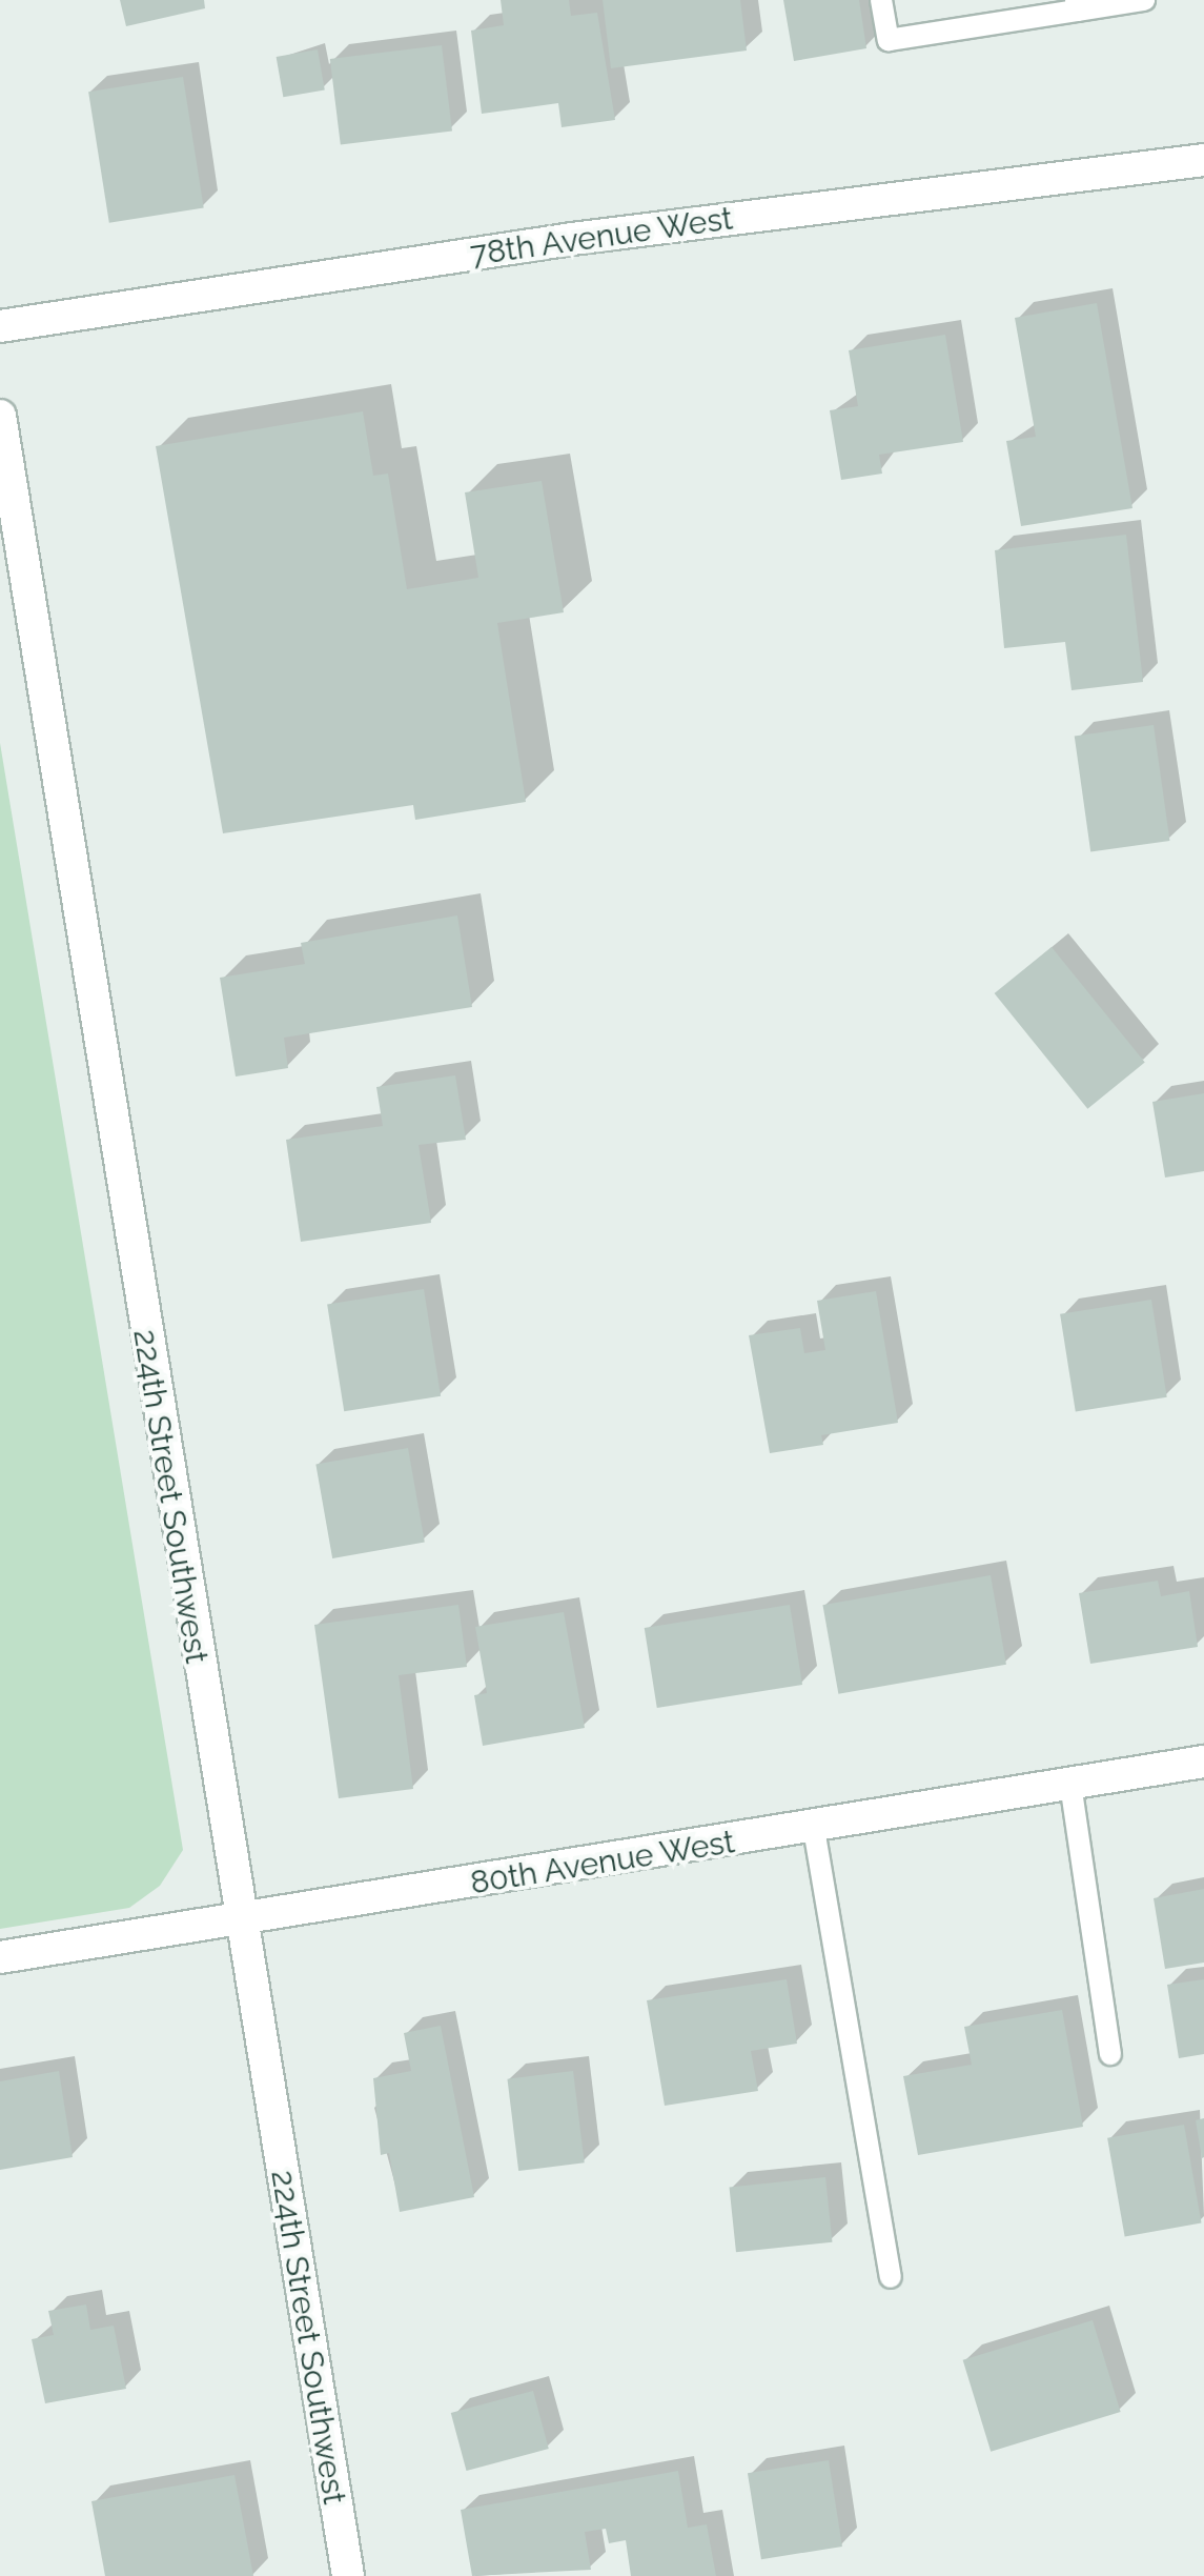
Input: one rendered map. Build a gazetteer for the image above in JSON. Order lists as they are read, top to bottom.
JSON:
{
  "streets": {
    "street": ["78th Avenue West", "224th Street Southwest", "80th Avenue West"]
  },
  "crossings": [
    ["224th Street Southwest", "80th Avenue West"]
  ]
}
